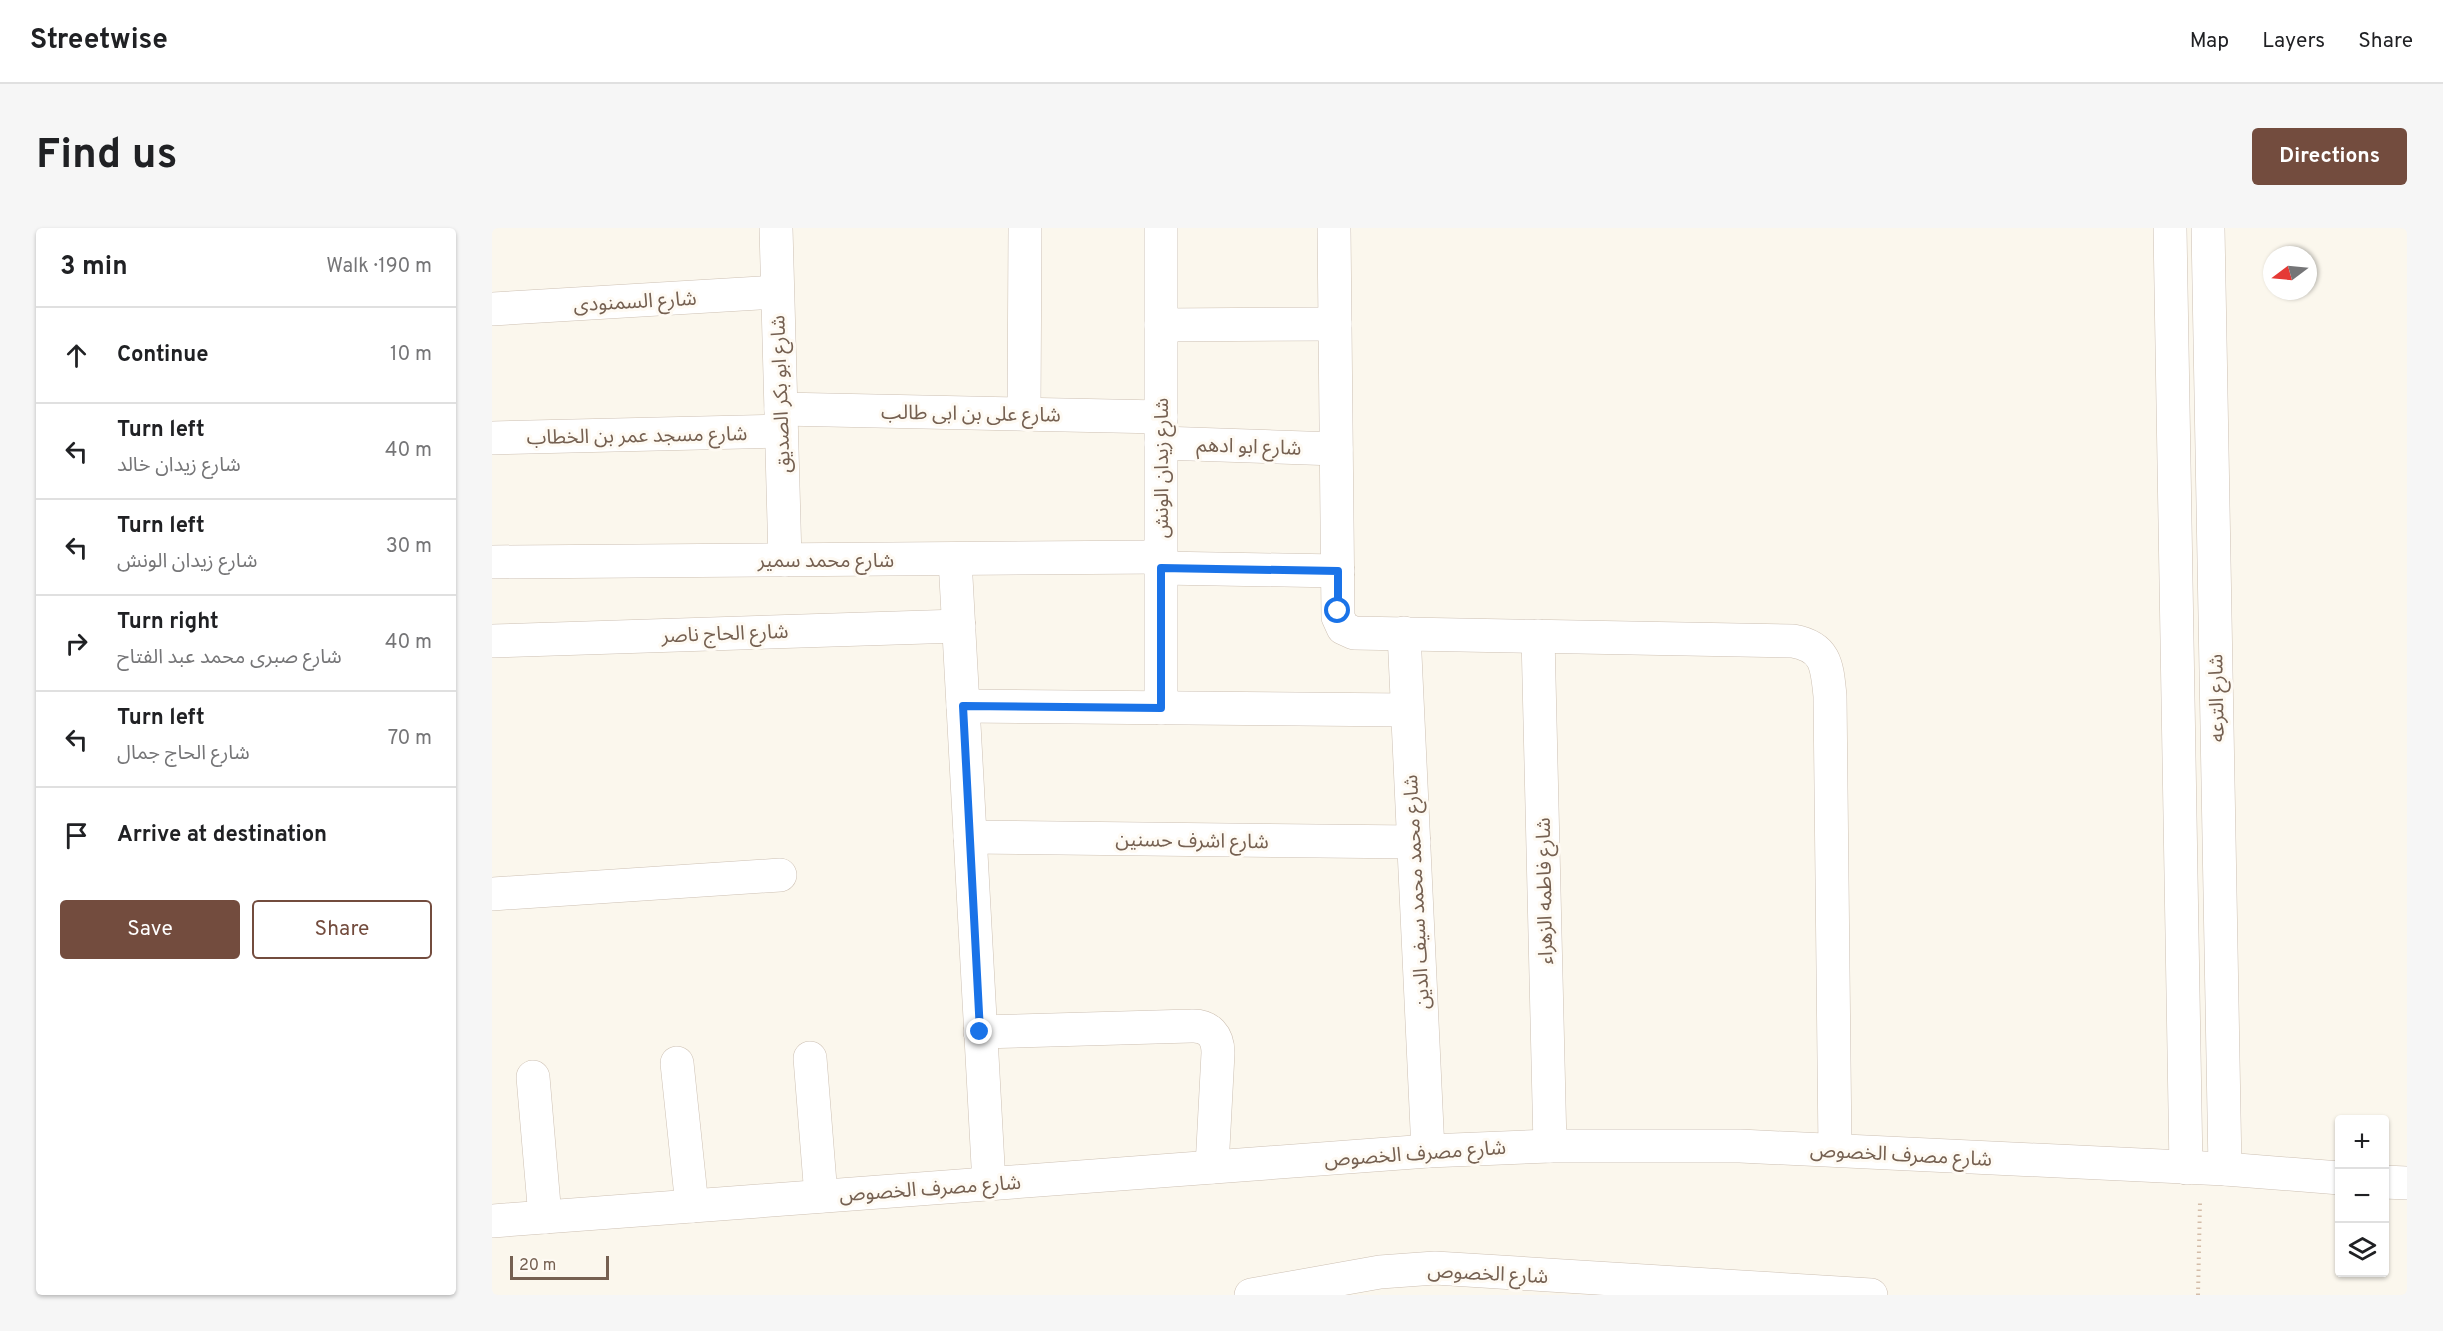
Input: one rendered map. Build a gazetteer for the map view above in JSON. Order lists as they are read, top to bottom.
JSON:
{
  "streets": {
    "street": [
      "شارع السمنودى",
      "شارع ابو بكر الصديق",
      "شارع على بن ابى طالب",
      "شارع مسجد عمر بن الخطاب",
      "شارع ابو ادهم",
      "شارع زيدان الونش",
      "شارع محمد سمير",
      "شارع الحاج ناصر",
      "شارع الترعه",
      "شارع اشرف حسنين",
      "شارع فاطمه الزهراء",
      "شارع محمد محمد سيف الدين",
      "شارع مصرف الخصوص",
      "شارع الخصوص"
    ]
  },
  "crossings": [
    ["شارع السمنودى", "شارع ابو بكر الصديق"],
    ["شارع ابو بكر الصديق", "شارع على بن ابى طالب"],
    ["شارع ابو بكر الصديق", "شارع مسجد عمر بن الخطاب"],
    ["شارع ابو بكر الصديق", "شارع محمد سمير"],
    ["شارع على بن ابى طالب", "شارع مسجد عمر بن الخطاب"],
    ["شارع على بن ابى طالب", "شارع ابو ادهم"],
    ["شارع على بن ابى طالب", "شارع زيدان الونش"],
    ["شارع ابو ادهم", "شارع زيدان الونش"],
    ["شارع زيدان الونش", "شارع محمد سمير"],
    ["شارع الترعه", "شارع مصرف الخصوص"],
    ["شارع اشرف حسنين", "شارع محمد محمد سيف الدين"],
    ["شارع فاطمه الزهراء", "شارع مصرف الخصوص"],
    ["شارع محمد محمد سيف الدين", "شارع مصرف الخصوص"]
  ],
  "scale_bar": "20 m",
  "north": "left",
  "page": {
    "header": "Streetwise",
    "nav": ["Map", "Layers", "Share"],
    "buttons": [
      "Directions",
      ["Save", "Share"]
    ],
    "title": "Find us",
    "heading": ["3 min", "Walk · 190 m"],
    "list": [
      ["Continue", "10 m"],
      ["Turn left", "شارع زيدان خالد", "40 m"],
      ["Turn left", "شارع زيدان الونش", "30 m"],
      ["Turn right", "شارع صبرى محمد عبد الفتاح", "40 m"],
      ["Turn left", "شارع الحاج جمال", "70 m"],
      "Arrive at destination"
    ],
    "map_buttons": ["+", "−"],
    "scale": "20 m"
  }
}
